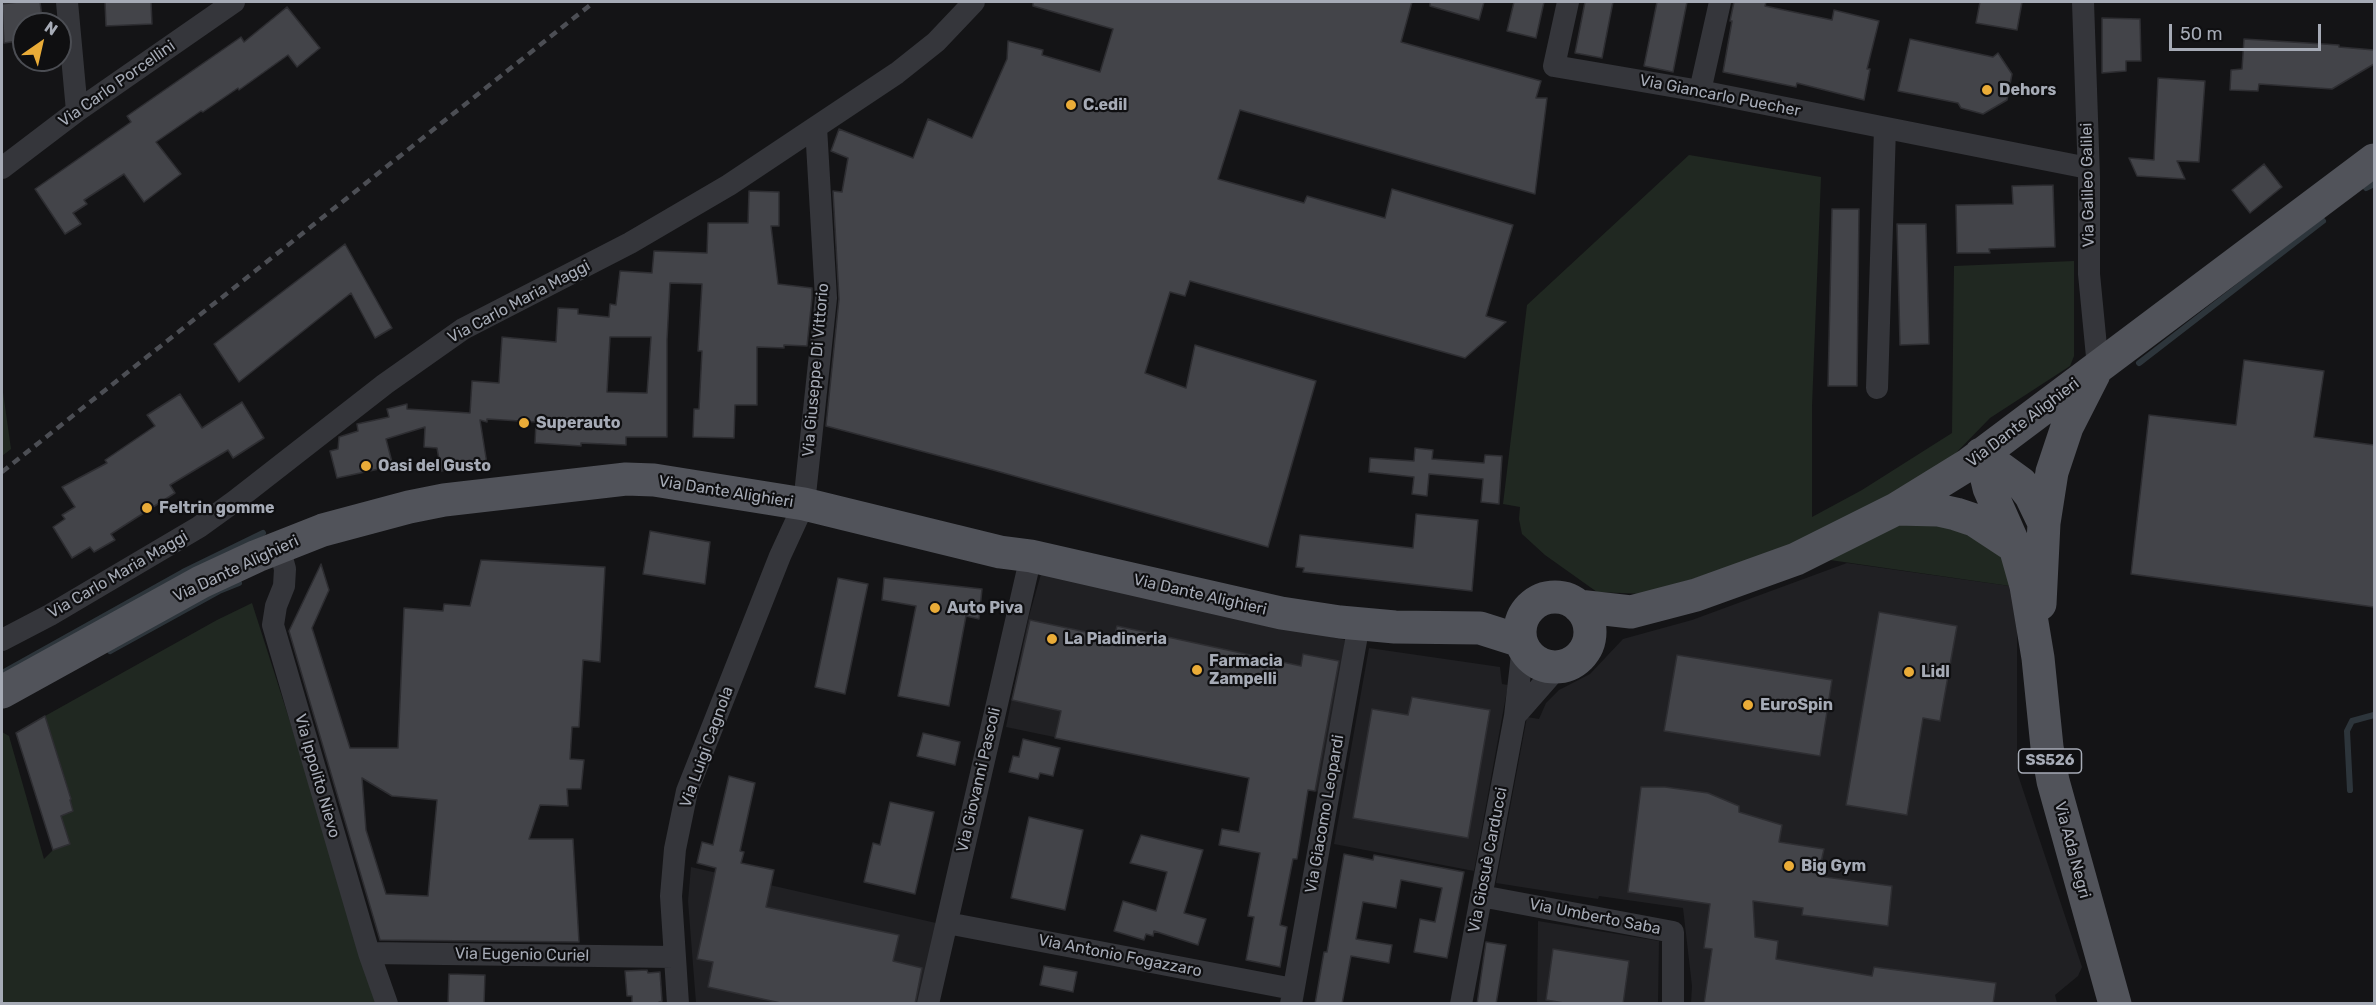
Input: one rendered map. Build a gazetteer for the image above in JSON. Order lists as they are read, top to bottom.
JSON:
{
  "streets": {
    "main road": ["Via Dante Alighieri", "SS526", "Via Ada Negri"],
    "street": [
      "Via Carlo Porcellini",
      "Via Giancarlo Puecher",
      "Via Galileo Galilei",
      "Via Carlo Maria Maggi",
      "Via Giuseppe Di Vittorio",
      "Via Luigi Cagnola",
      "Via Ippolito Nievo",
      "Via Giovanni Pascoli",
      "Via Giacomo Leopardi",
      "Via Giosuè Carducci",
      "Via Umberto Saba",
      "Via Eugenio Curiel",
      "Via Antonio Fogazzaro"
    ]
  },
  "crossings": [
    ["Via Giancarlo Puecher", "Via Galileo Galilei"],
    ["Via Galileo Galilei", "Via Dante Alighieri"],
    ["Via Galileo Galilei", "Via Ada Negri"],
    ["Via Carlo Maria Maggi", "Via Giuseppe Di Vittorio"],
    ["Via Giuseppe Di Vittorio", "Via Dante Alighieri"],
    ["Via Giuseppe Di Vittorio", "Via Luigi Cagnola"],
    ["Via Dante Alighieri", "Via Luigi Cagnola"],
    ["Via Dante Alighieri", "Via Ippolito Nievo"],
    ["Via Dante Alighieri", "Via Giovanni Pascoli"],
    ["Via Dante Alighieri", "Via Giacomo Leopardi"],
    ["Via Dante Alighieri", "Via Ada Negri"],
    ["Via Dante Alighieri", "Via Giosuè Carducci"],
    ["Via Luigi Cagnola", "Via Eugenio Curiel"],
    ["Via Ippolito Nievo", "Via Eugenio Curiel"],
    ["Via Giovanni Pascoli", "Via Antonio Fogazzaro"],
    ["Via Giacomo Leopardi", "Via Antonio Fogazzaro"],
    ["Via Giosuè Carducci", "Via Umberto Saba"]
  ],
  "places": [
    "Dehors",
    "C.edil",
    "Superauto",
    "Oasi del Gusto",
    "Feltrin gomme",
    "Auto Piva",
    "La Piadineria",
    "Farmacia Zampelli",
    "Lidl",
    "EuroSpin",
    "Big Gym"
  ],
  "scale_bar": "50 m",
  "north": "top right"
}
